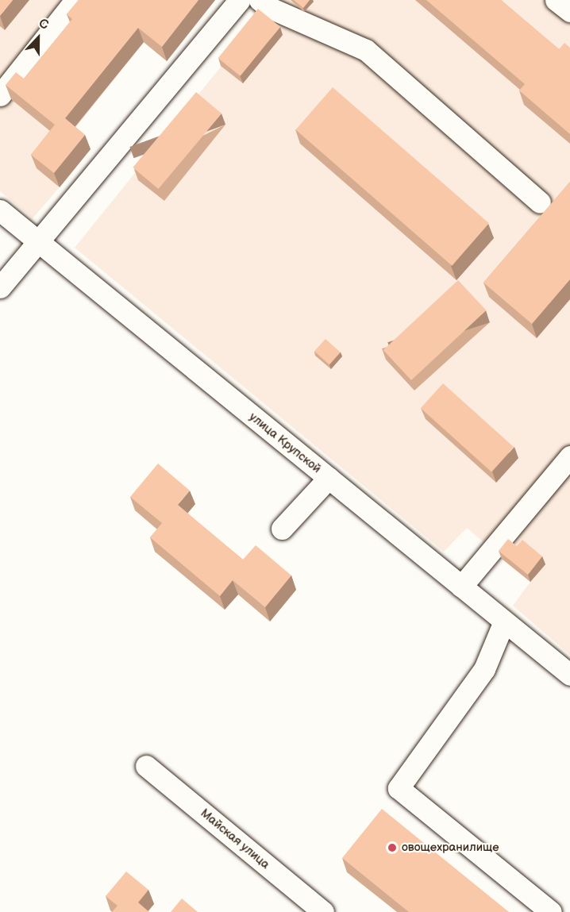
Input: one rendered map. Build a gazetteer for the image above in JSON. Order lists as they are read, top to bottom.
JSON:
{
  "streets": {
    "street": ["улица Крупской", "Майская улица"]
  },
  "places": ["овощехранилище"],
  "north": "top"
}
